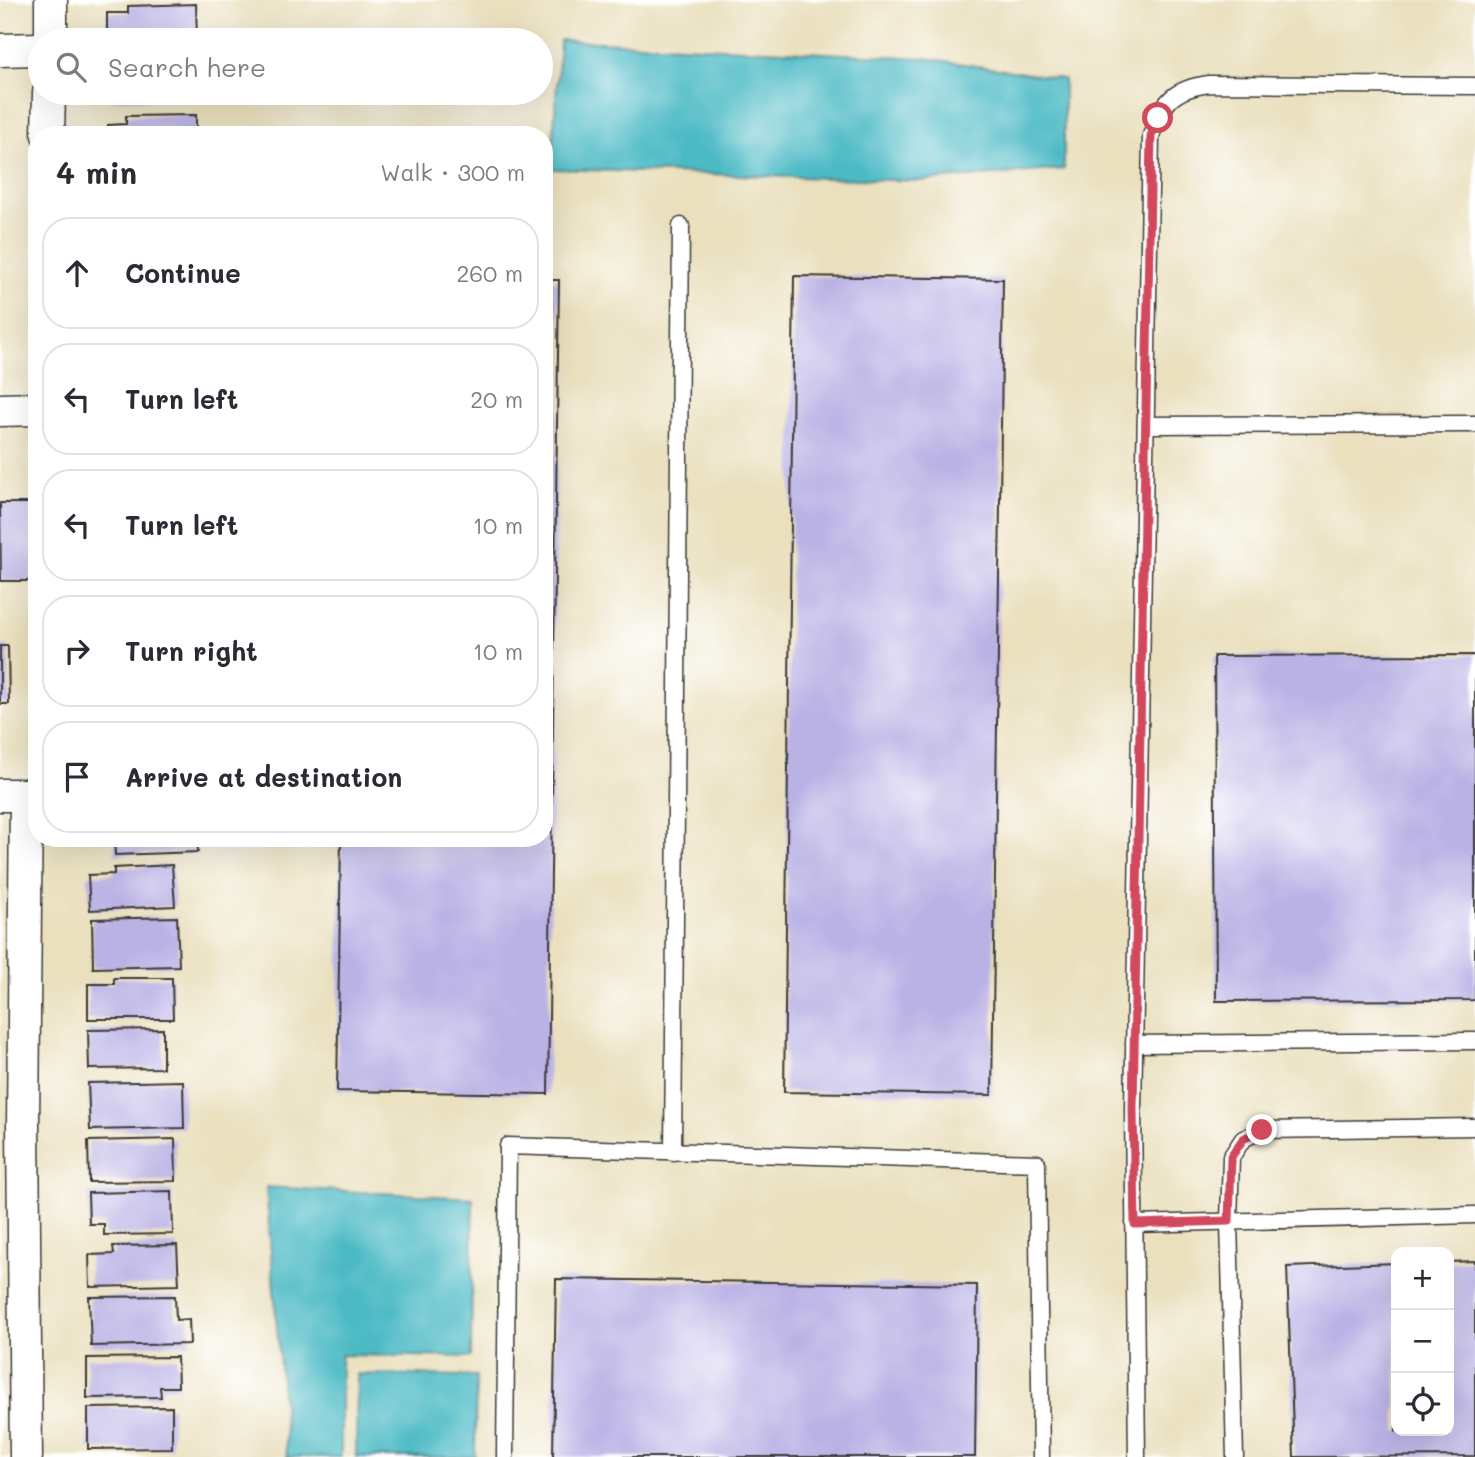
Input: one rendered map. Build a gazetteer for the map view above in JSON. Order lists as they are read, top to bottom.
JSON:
{
  "page": {
    "search": "Search here",
    "heading": ["4 min", "Walk · 300 m"],
    "list": [
      ["Continue", "260 m"],
      ["Turn left", "20 m"],
      ["Turn left", "10 m"],
      ["Turn right", "10 m"],
      "Arrive at destination"
    ],
    "map_buttons": ["+", "−"]
  }
}
